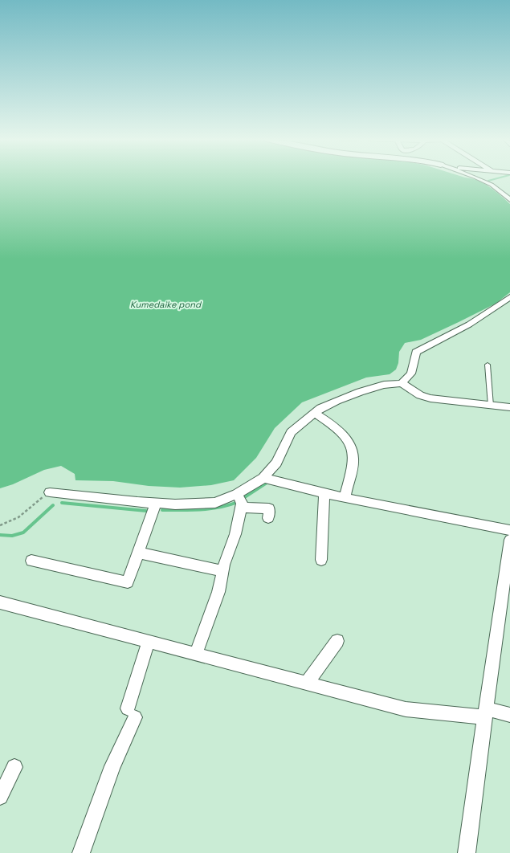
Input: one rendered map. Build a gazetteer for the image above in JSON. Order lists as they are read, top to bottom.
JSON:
{
  "water": ["Kumedaike pond"]
}
